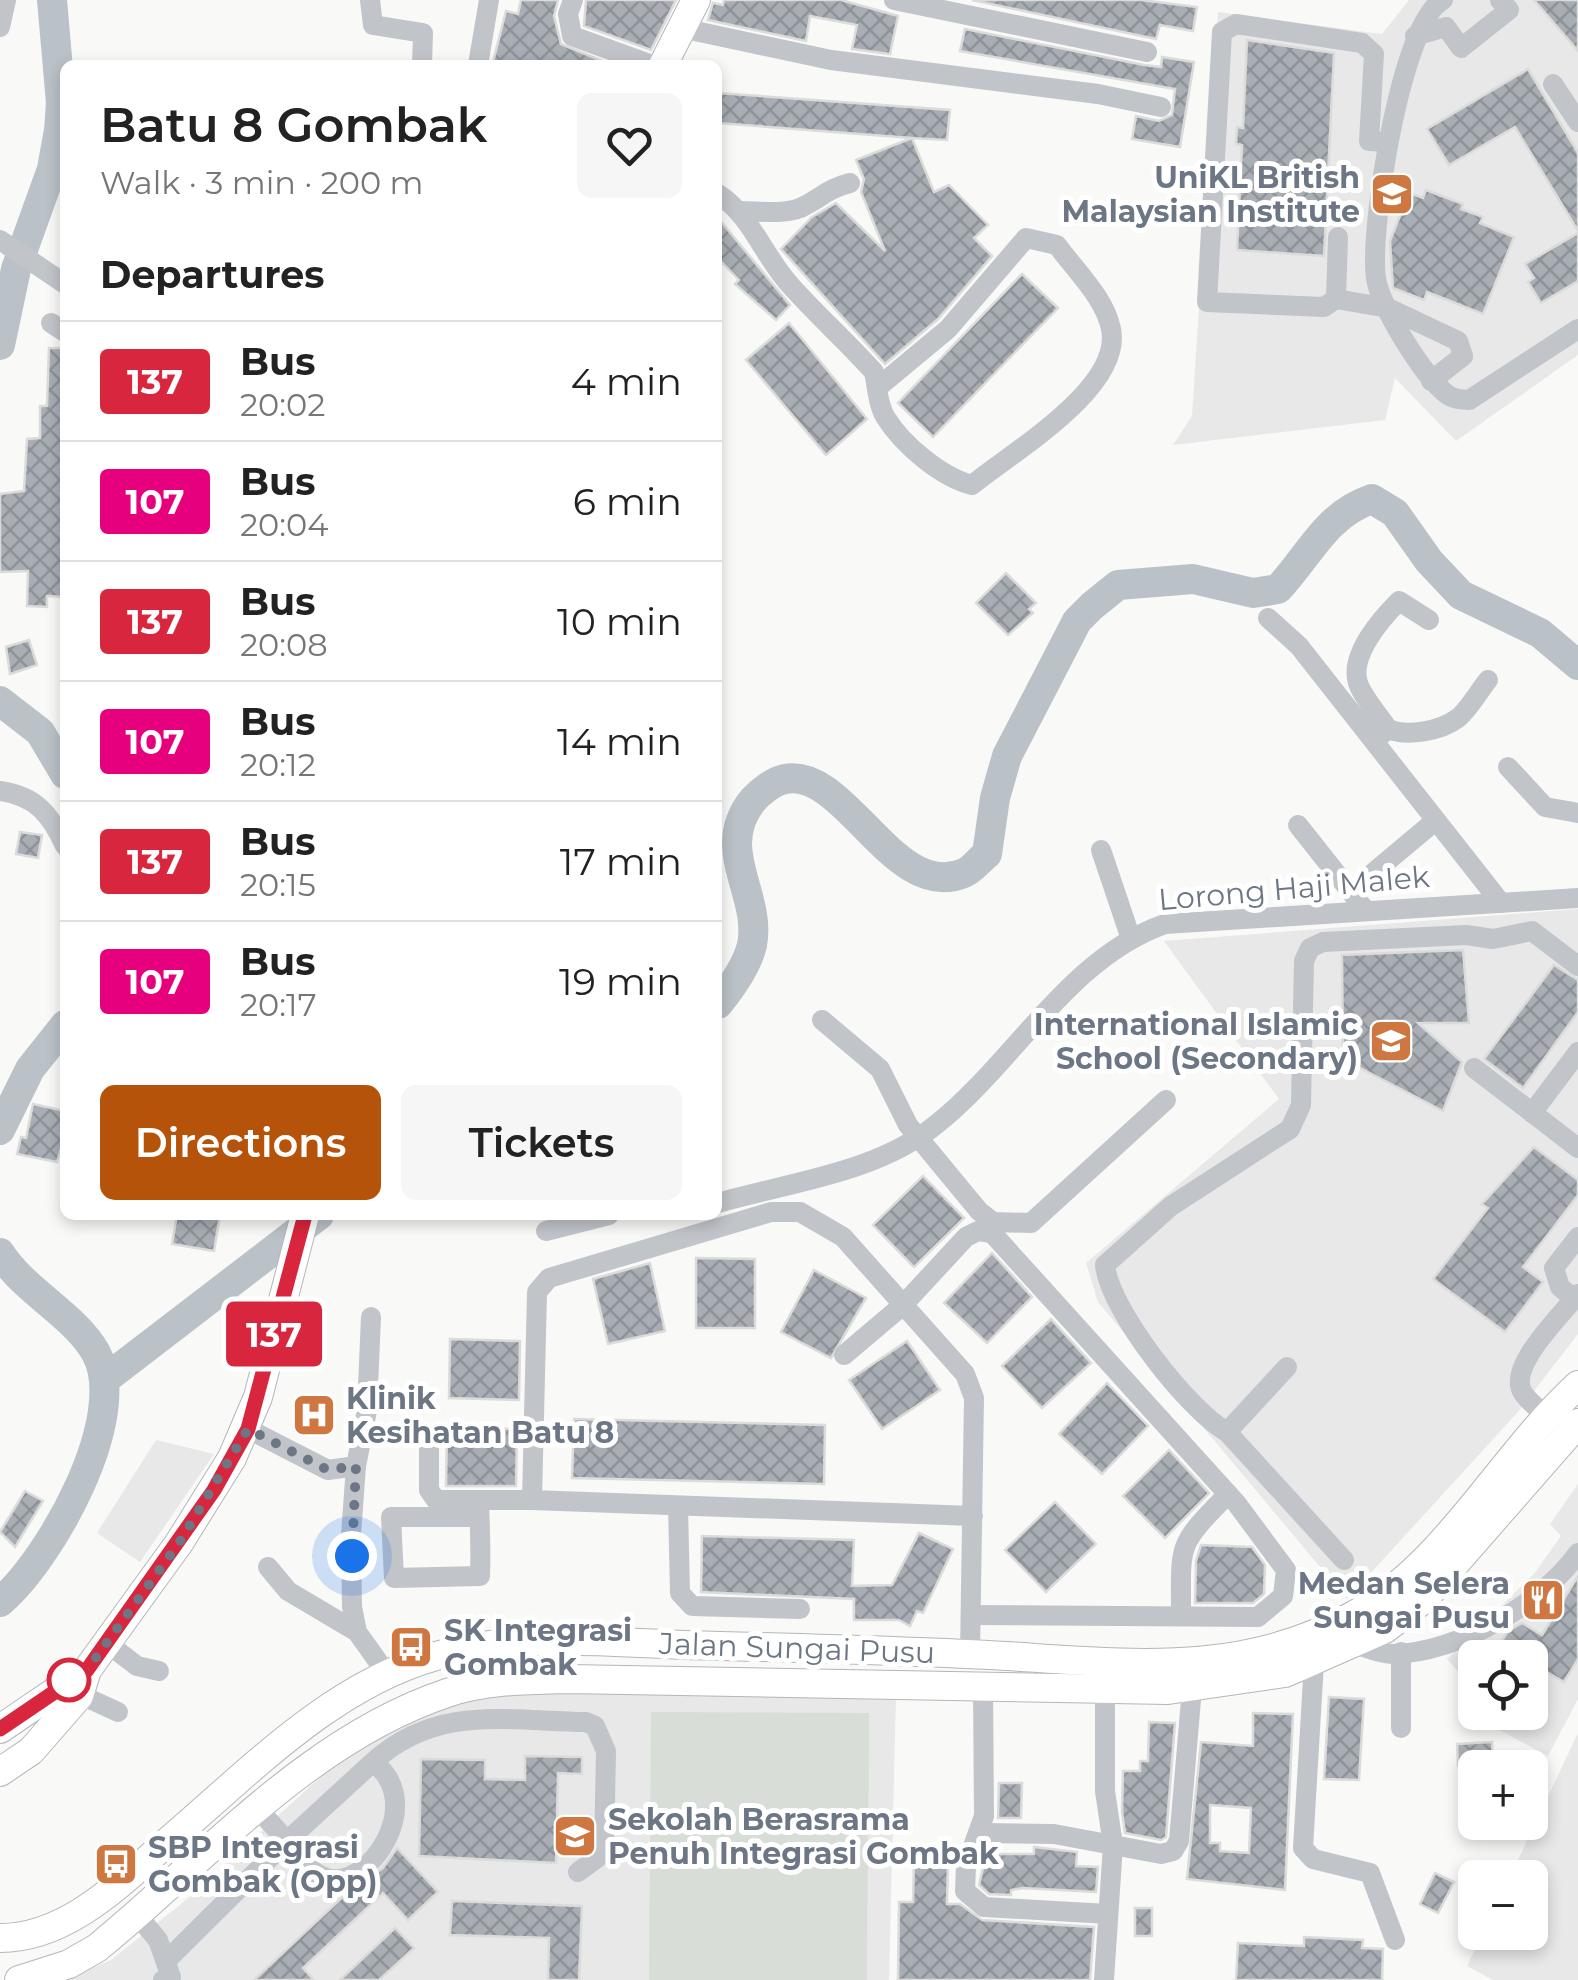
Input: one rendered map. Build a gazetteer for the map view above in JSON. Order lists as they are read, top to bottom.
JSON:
{
  "streets": {
    "main road": ["Jalan Sungai Pusu"],
    "street": ["Lorong Haji Malek"]
  },
  "places": {
    "school or university": ["UniKL British Malaysian Institute", "International Islamic School (Secondary)", "Sekolah Berasrama Penuh Integrasi Gombak"],
    "hospital": ["Klinik Kesihatan Batu 8"],
    "restaurant": ["Medan Selera Sungai Pusu"],
    "bus stop": ["SK Integrasi Gombak", "SBP Integrasi Gombak (Opp)"]
  },
  "lines": ["bus line 137"],
  "page": {
    "on_map": "137",
    "heading": [
      ["Batu 8 Gombak", "Walk · 3 min · 200 m"],
      "Departures"
    ],
    "list": [
      {
        "mark": "137",
        "name": "Bus",
        "note": "20:02",
        "value": "4 min"
      },
      {
        "mark": "107",
        "name": "Bus",
        "note": "20:04",
        "value": "6 min"
      },
      {
        "mark": "137",
        "name": "Bus",
        "note": "20:08",
        "value": "10 min"
      },
      {
        "mark": "107",
        "name": "Bus",
        "note": "20:12",
        "value": "14 min"
      },
      {
        "mark": "137",
        "name": "Bus",
        "note": "20:15",
        "value": "17 min"
      },
      {
        "mark": "107",
        "name": "Bus",
        "note": "20:17",
        "value": "19 min"
      }
    ],
    "buttons": ["Directions", "Tickets"],
    "map_buttons": ["+", "−"]
  }
}
